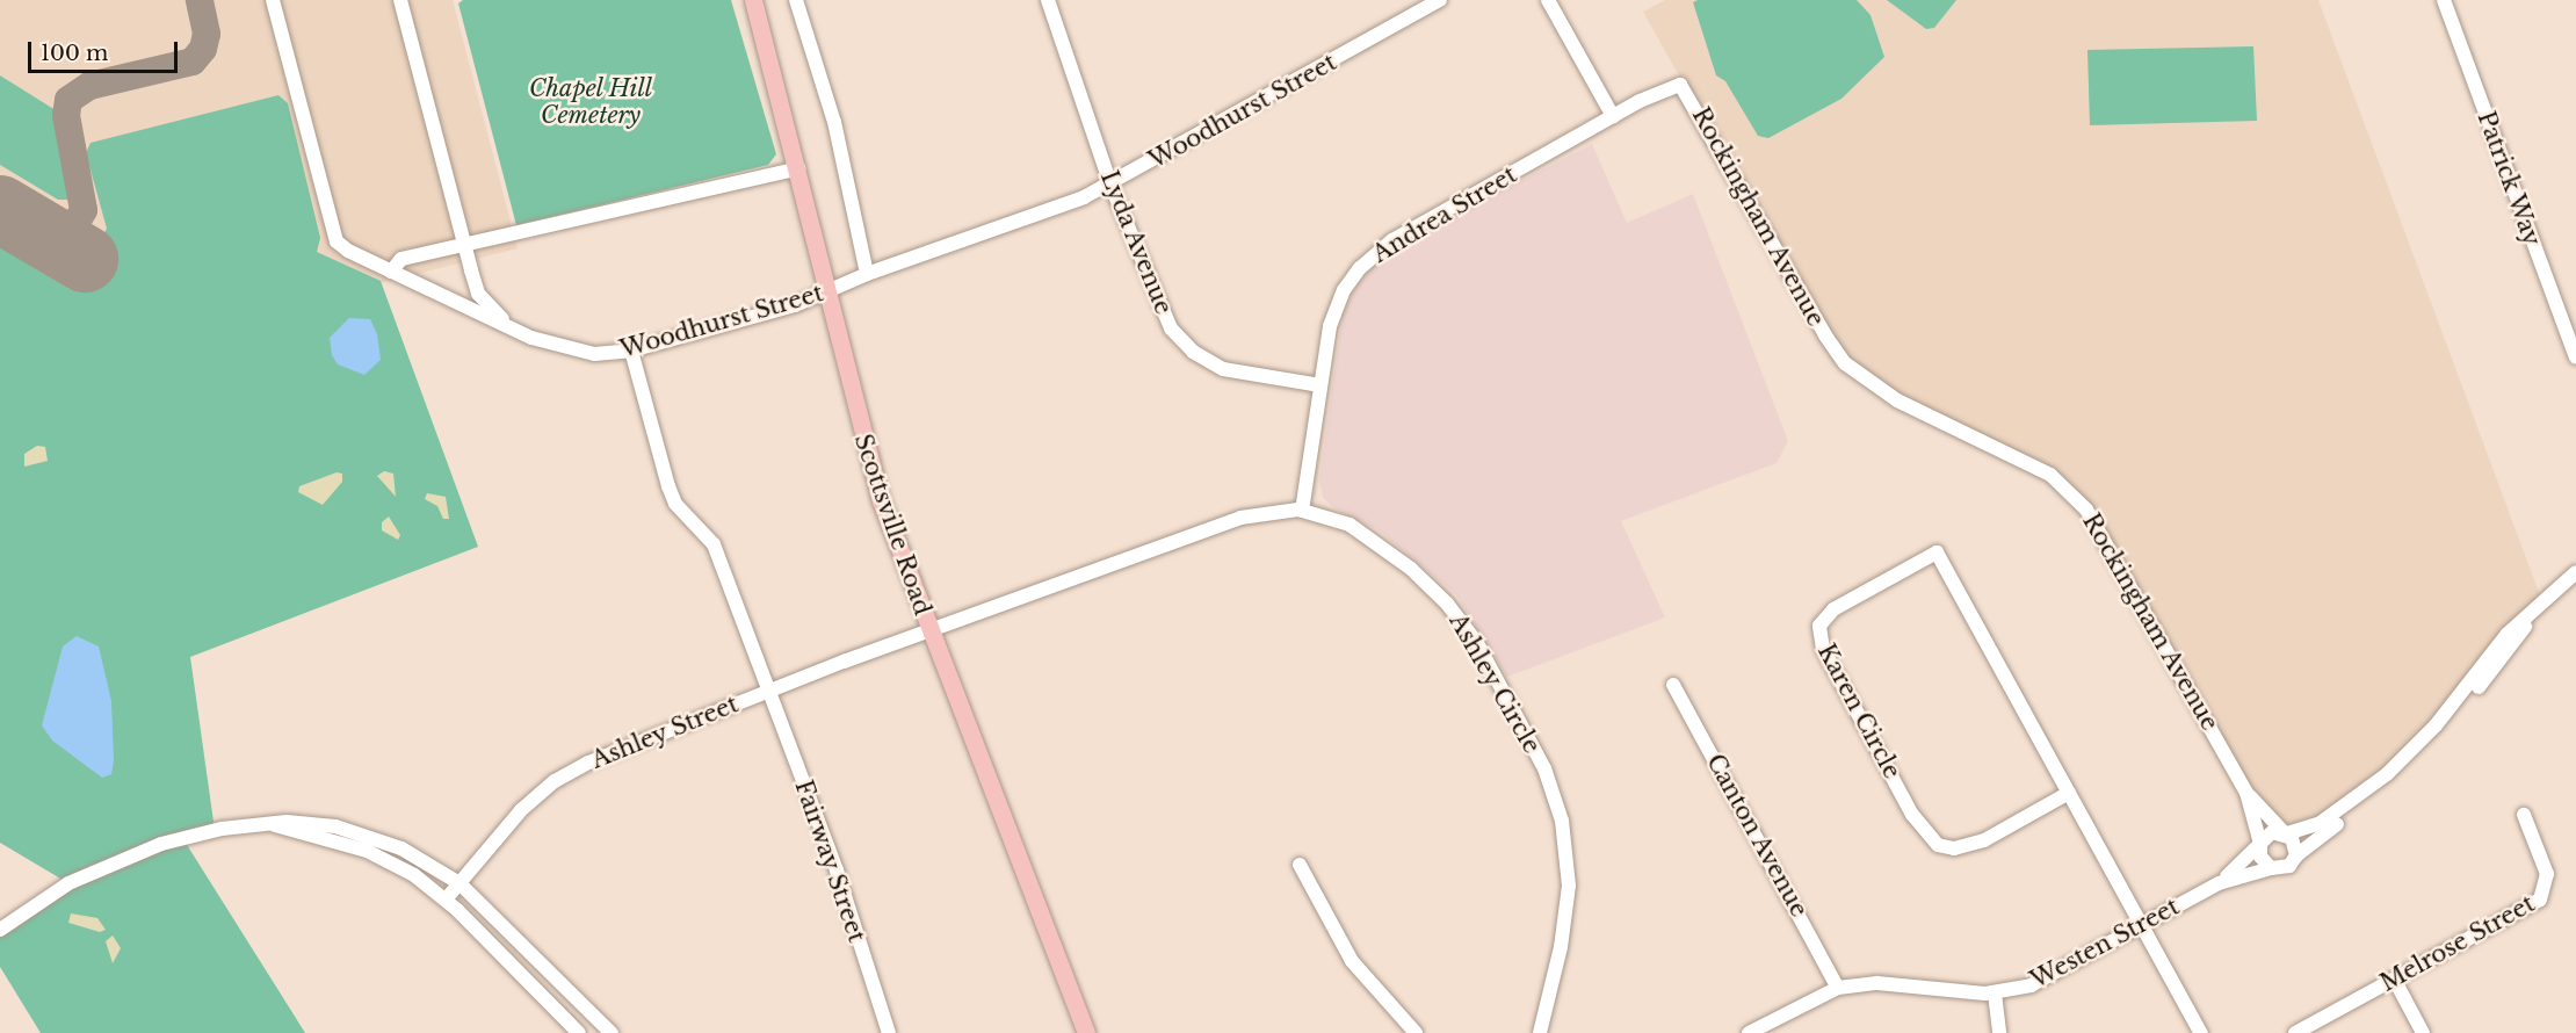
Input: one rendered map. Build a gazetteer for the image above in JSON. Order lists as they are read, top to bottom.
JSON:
{
  "streets": {
    "main road": ["Scottsville Road"],
    "street": [
      "Woodhurst Street",
      "Patrick Way",
      "Andrea Street",
      "Rockingham Avenue",
      "Lyda Avenue",
      "Ashley Circle",
      "Karen Circle",
      "Ashley Street",
      "Canton Avenue",
      "Fairway Street",
      "Westen Street",
      "Melrose Street"
    ]
  },
  "crossings": [
    ["Woodhurst Street", "Lyda Avenue"],
    ["Woodhurst Street", "Scottsville Road"],
    ["Woodhurst Street", "Fairway Street"],
    ["Andrea Street", "Rockingham Avenue"],
    ["Andrea Street", "Lyda Avenue"],
    ["Andrea Street", "Ashley Circle"],
    ["Rockingham Avenue", "Westen Street"],
    ["Scottsville Road", "Ashley Circle"],
    ["Scottsville Road", "Ashley Street"],
    ["Ashley Circle", "Ashley Street"],
    ["Karen Circle", "Westen Street"],
    ["Ashley Street", "Fairway Street"],
    ["Canton Avenue", "Westen Street"]
  ],
  "parks": ["Chapel Hill Cemetery"],
  "scale_bar": "100 m"
}
